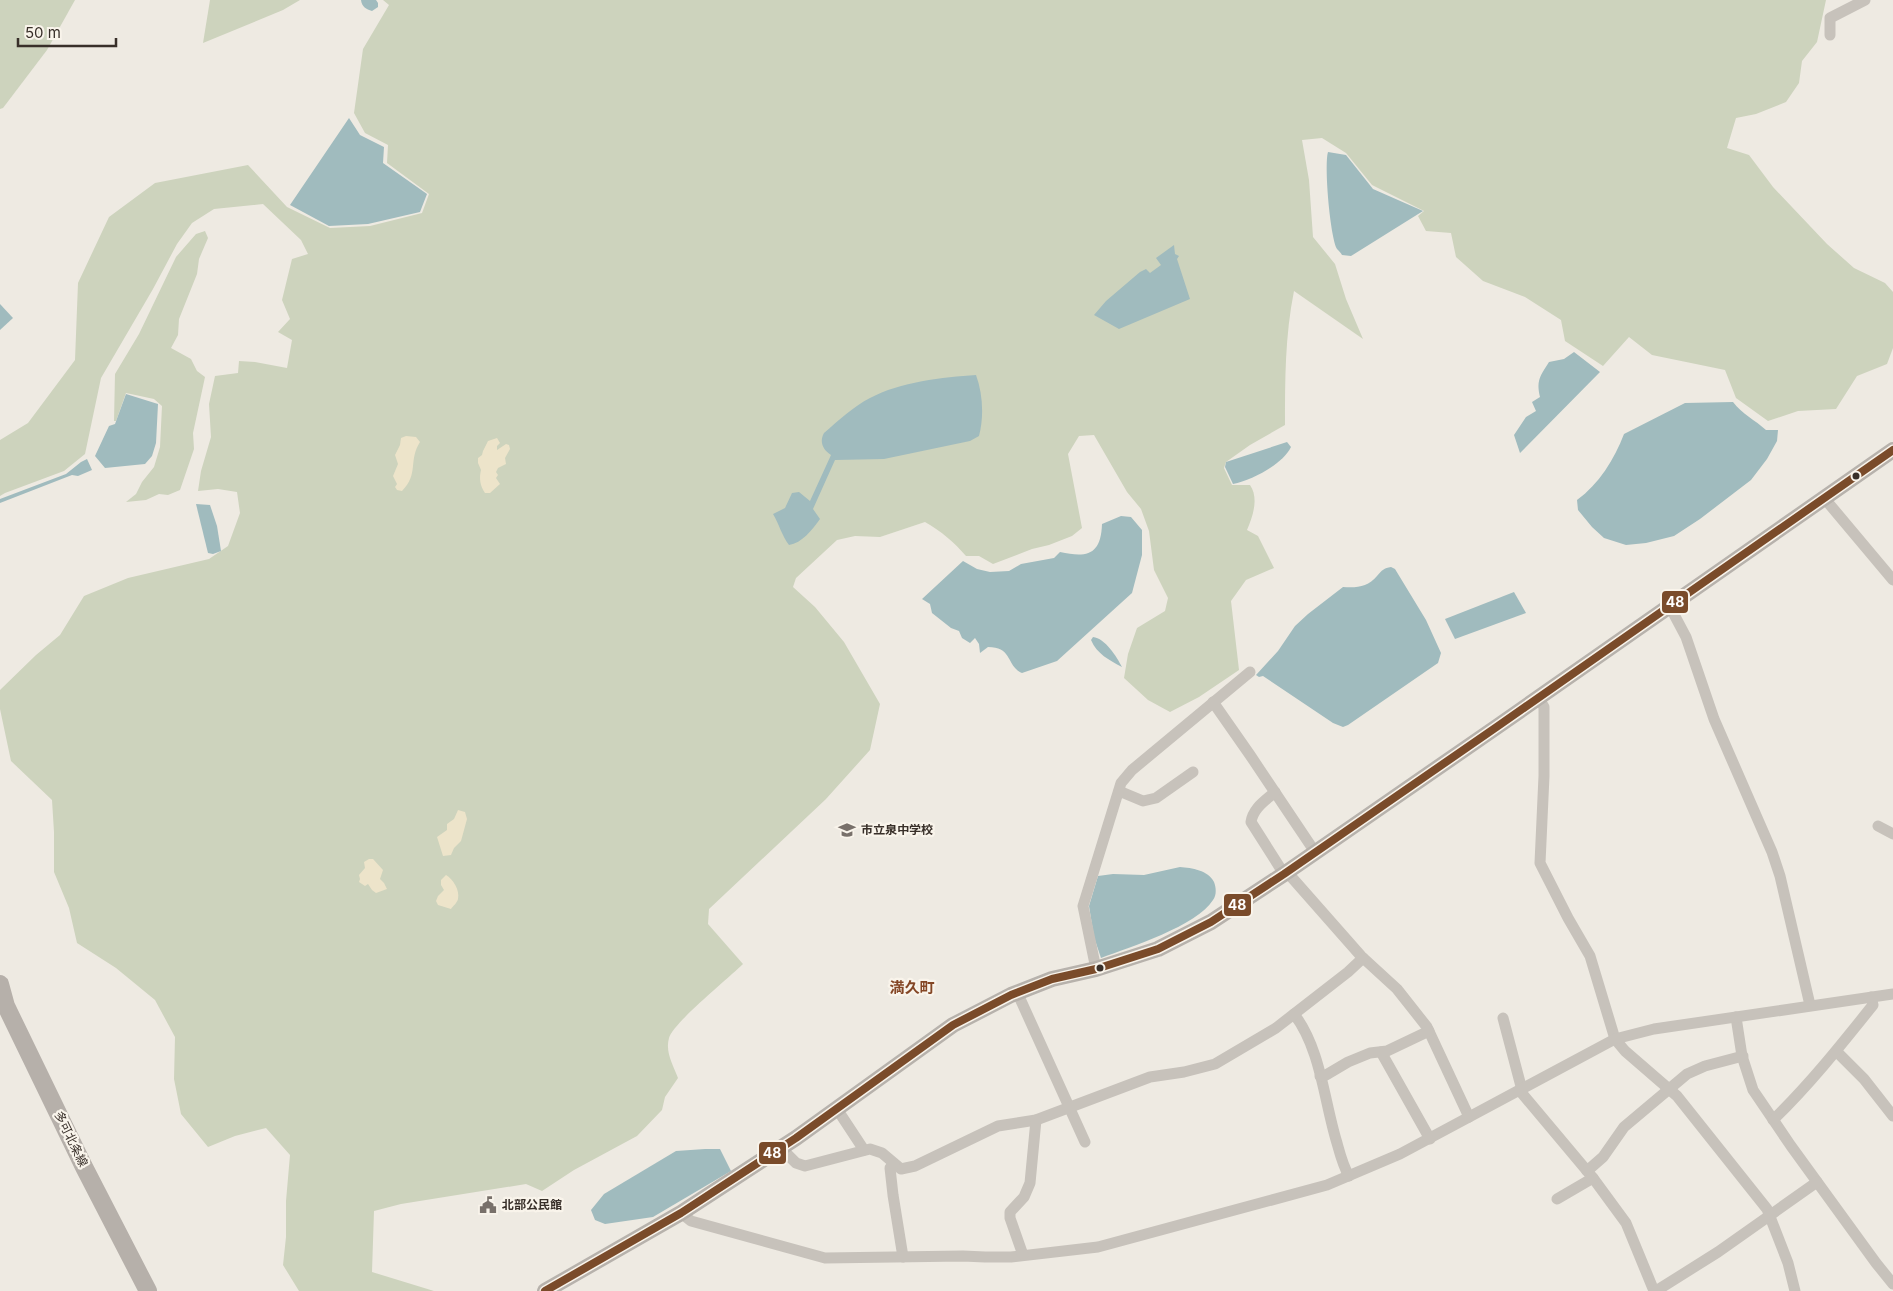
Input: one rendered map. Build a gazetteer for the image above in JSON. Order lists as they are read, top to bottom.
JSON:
{
  "streets": {
    "main road": ["多可北条線"]
  },
  "districts": ["満久町"],
  "places": {
    "school or university": ["市立泉中学校"],
    "public building": ["北部公民館"]
  },
  "lines": ["transit line 48"],
  "scale_bar": "50 m"
}
